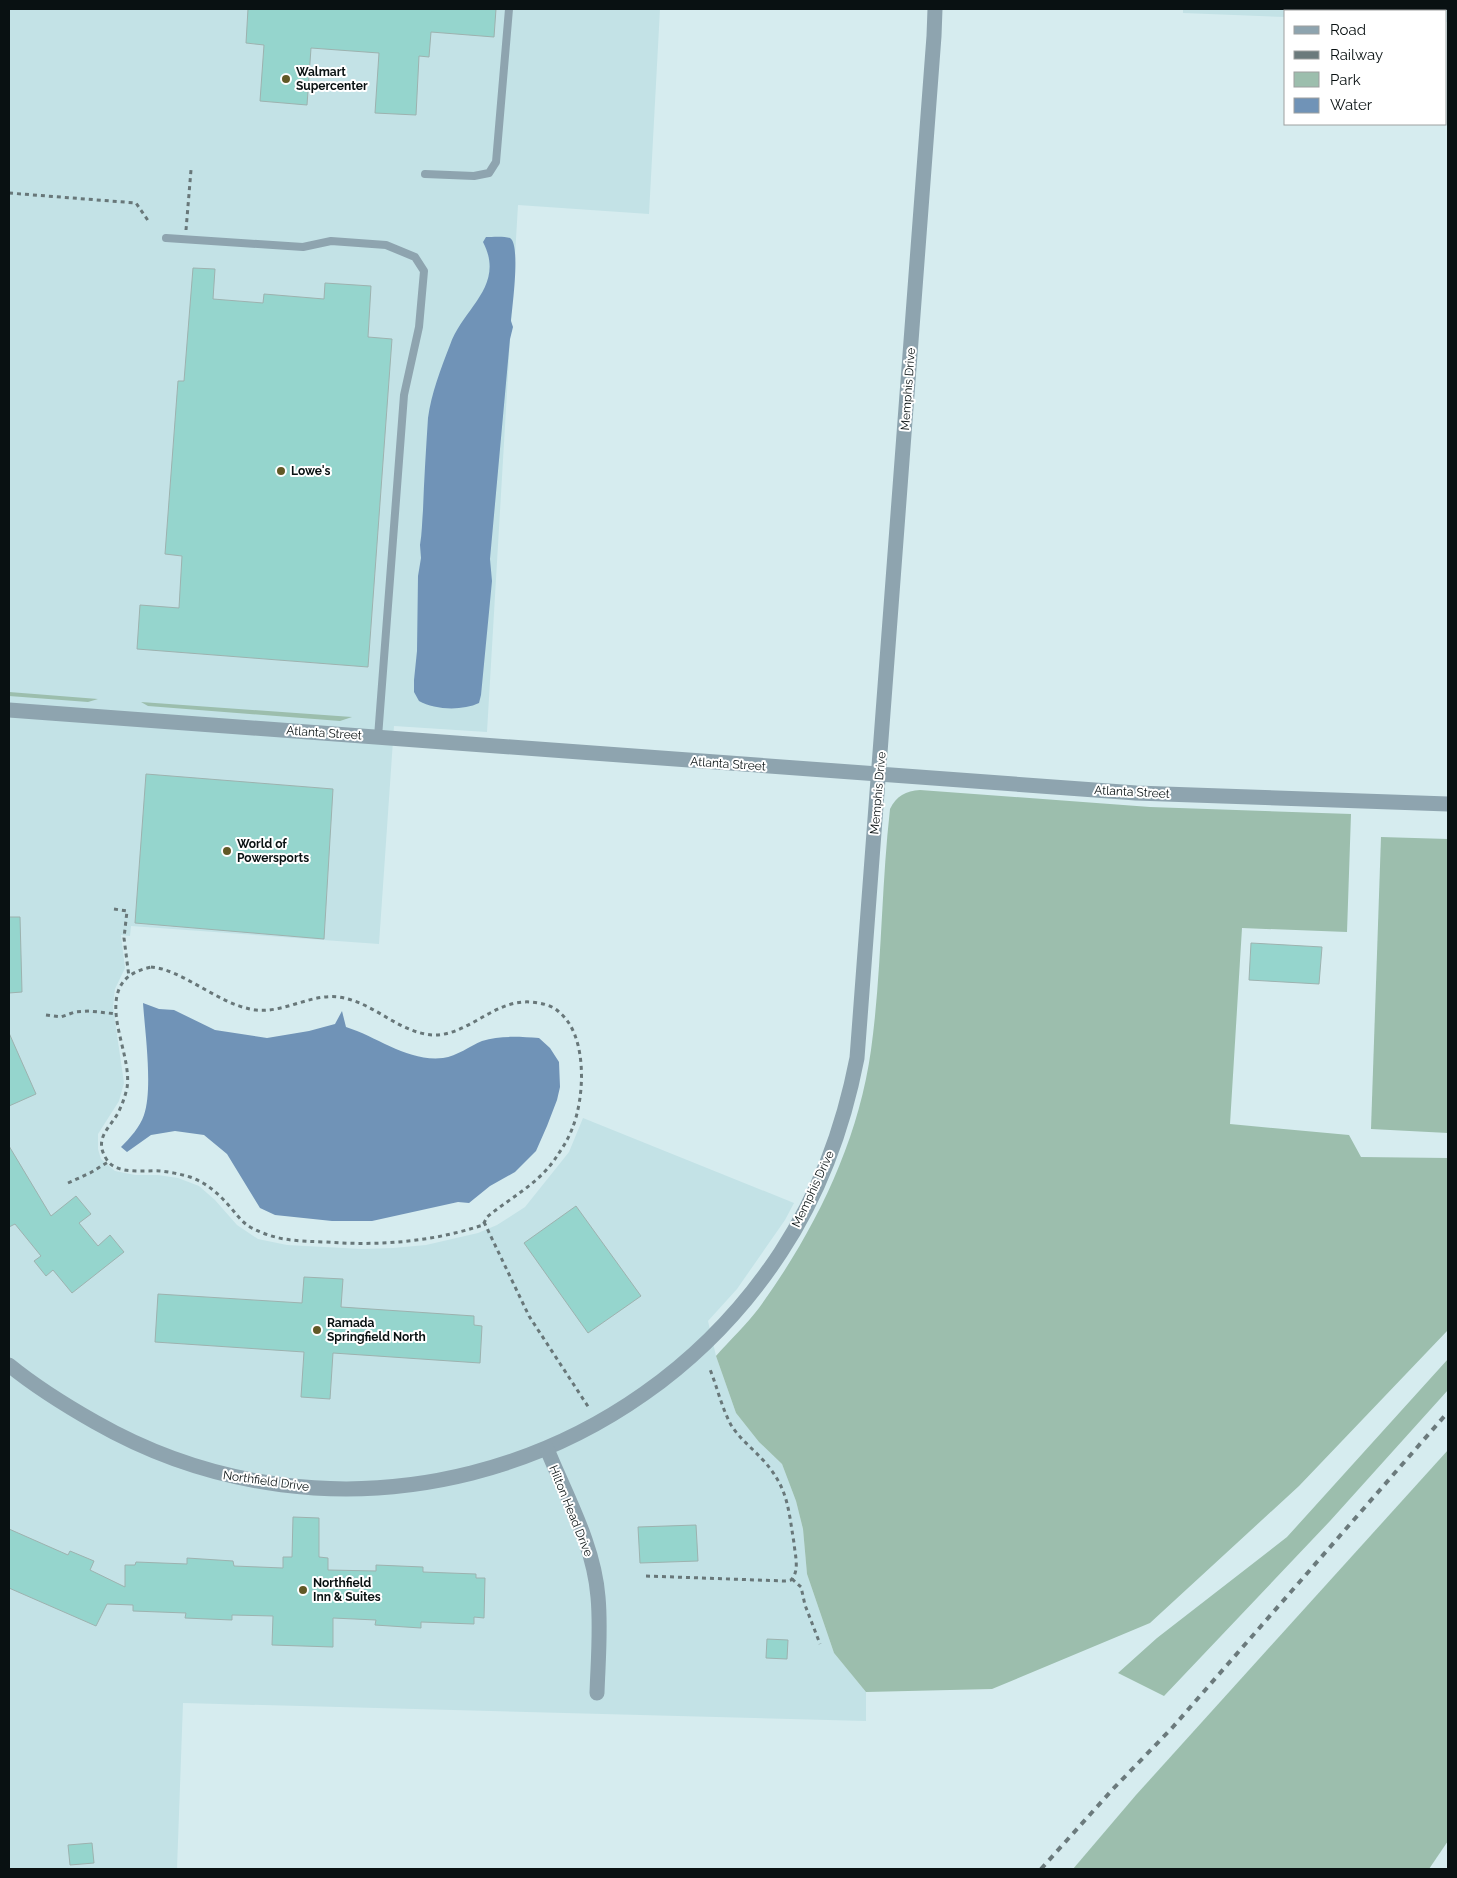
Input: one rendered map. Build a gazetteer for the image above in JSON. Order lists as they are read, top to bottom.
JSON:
{
  "streets": {
    "street": [
      "Memphis Drive",
      "Atlanta Street",
      "Northfield Drive",
      "Hilton Head Drive"
    ]
  },
  "crossings": [
    ["Memphis Drive", "Atlanta Street"],
    ["Memphis Drive", "Northfield Drive"],
    ["Memphis Drive", "Hilton Head Drive"],
    ["Northfield Drive", "Hilton Head Drive"]
  ],
  "places": [
    "Walmart Supercenter",
    "Lowe's",
    "World of Powersports",
    "Ramada Springfield North",
    "Northfield Inn & Suites"
  ],
  "legend": [
    "Road",
    "Railway",
    "Park",
    "Water"
  ]
}
